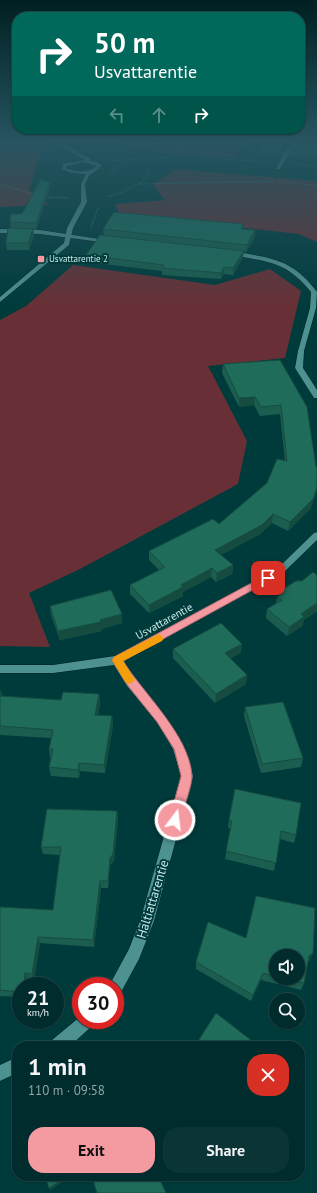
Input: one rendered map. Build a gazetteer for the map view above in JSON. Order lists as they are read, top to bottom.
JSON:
{
  "streets": {
    "street": ["Usvattarentie", "Haltiattarentie"]
  },
  "crossings": [
    ["Usvattarentie", "Haltiattarentie"]
  ],
  "places": {
    "transit": ["Usvattarentie 2"]
  },
  "page": {
    "turn": ["50 m", "Usvattarentie"],
    "speed": "21 km/h",
    "limit": "30",
    "heading": ["1 min", "110 m · 09:58"],
    "buttons": ["Exit", "Share"]
  }
}
